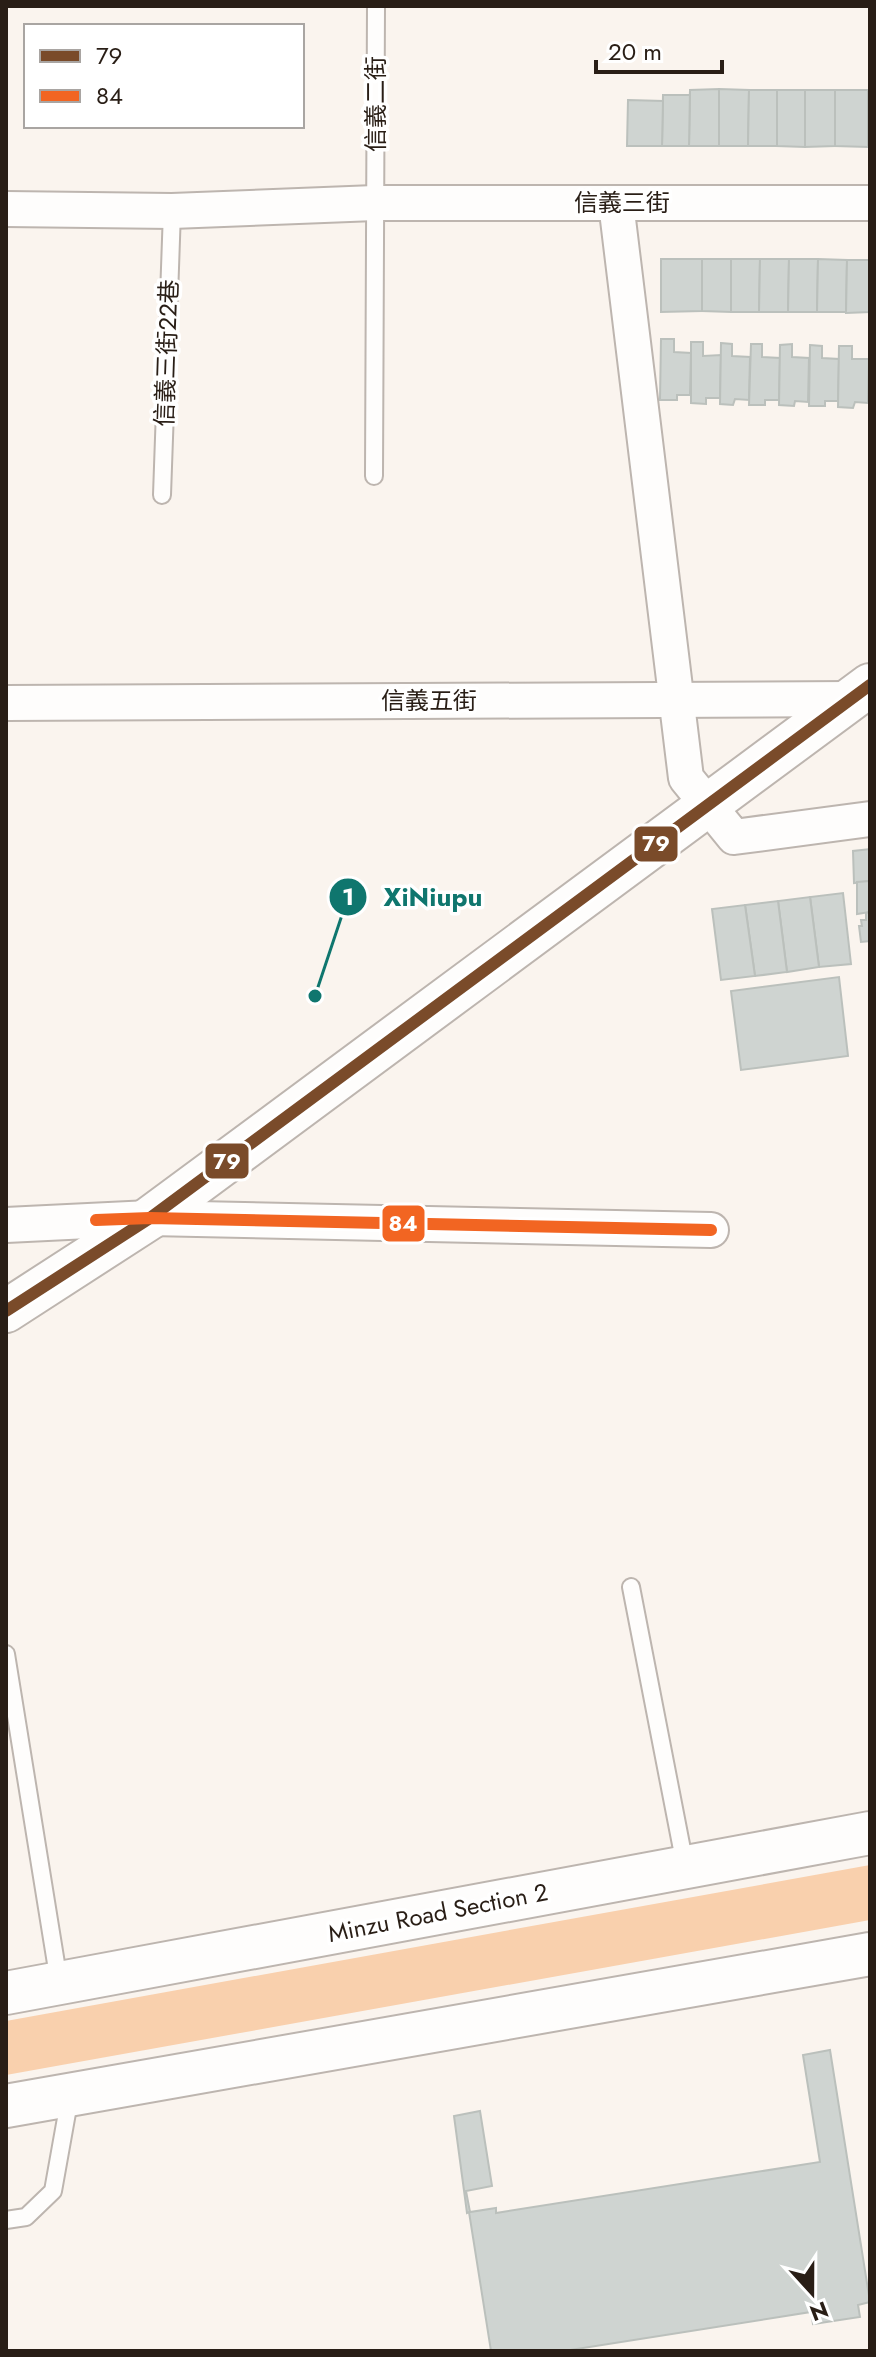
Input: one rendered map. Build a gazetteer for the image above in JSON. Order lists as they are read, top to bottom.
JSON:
{
  "streets": {
    "street": ["信義三街", "信義五街", "Minzu Road Section 2"],
    "lane": ["信義二街", "信義三街22巷"]
  },
  "crossings": [
    ["信義二街", "信義三街"],
    ["信義三街", "信義三街22巷"]
  ],
  "places": ["XiNiupu"],
  "lines": ["transit line 79", "transit line 84"],
  "legend": ["79", "84"],
  "scale_bar": "20 m",
  "north": "bottom"
}
